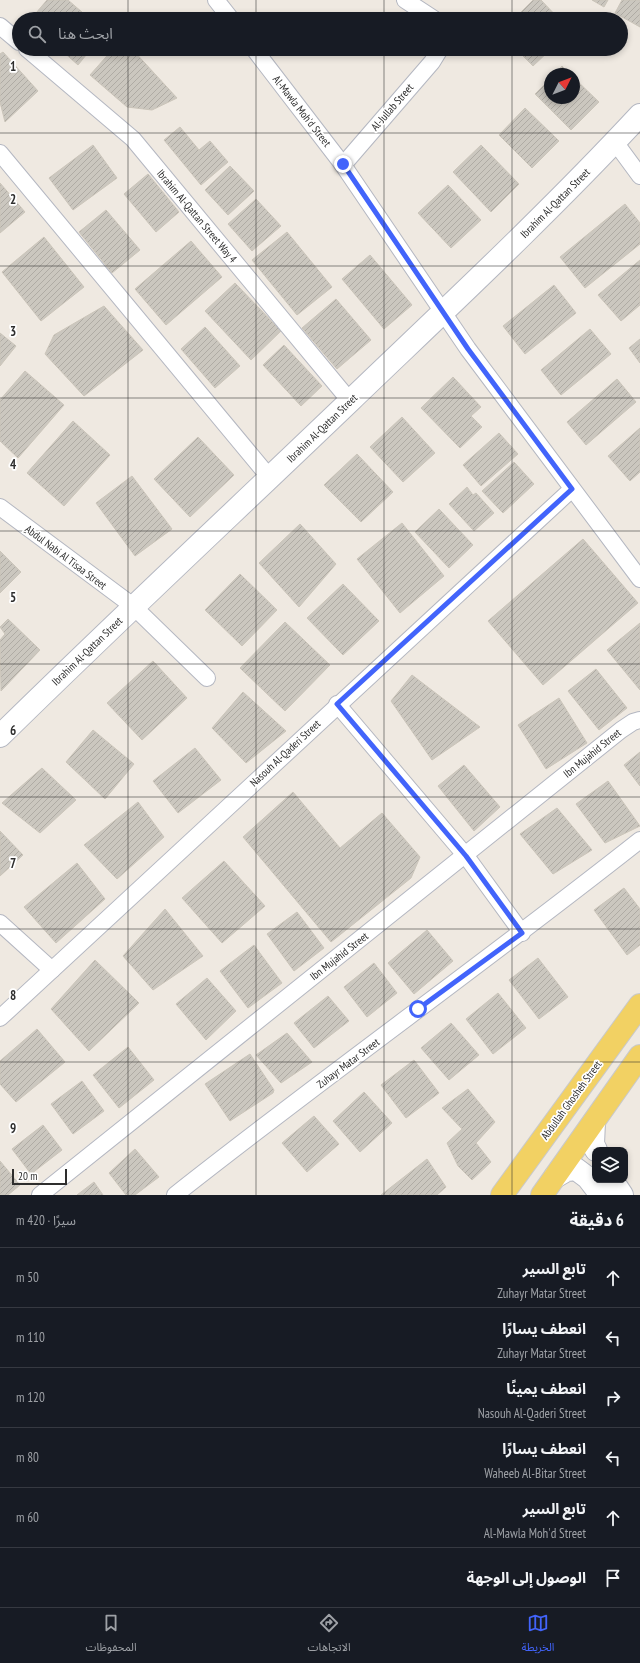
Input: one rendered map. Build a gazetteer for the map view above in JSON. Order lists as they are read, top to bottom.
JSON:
{
  "streets": {
    "main road": ["Abdullah Ghosheh Street"],
    "street": [
      "Al-Jullab Street",
      "Al-Mawla Moh'd Street",
      "Ibrahim Al-Qattan Street",
      "Ibrahim Al-Qattan Street Way 4",
      "ِAbdul Nabi Al Tisaa Street",
      "Nasouh Al-Qaderi Street",
      "Ibn Mujahid Street",
      "Zuhayr Matar Street"
    ]
  },
  "crossings": [
    ["Al-Jullab Street", "Al-Mawla Moh'd Street"],
    ["Al-Mawla Moh'd Street", "Ibrahim Al-Qattan Street"],
    ["Al-Mawla Moh'd Street", "Nasouh Al-Qaderi Street"],
    ["Ibrahim Al-Qattan Street", "Ibrahim Al-Qattan Street Way 4"],
    ["Ibrahim Al-Qattan Street", "ِAbdul Nabi Al Tisaa Street"]
  ],
  "scale_bar": "20 m",
  "north": "top right",
  "page": {
    "search": "ابحث هنا",
    "scale": "20 m",
    "heading": ["6 دقيقة", "سيرًا · 420 m"],
    "list": [
      ["تابع السير", "Zuhayr Matar Street", "50 m"],
      ["انعطف يسارًا", "Zuhayr Matar Street", "110 m"],
      ["انعطف يمينًا", "Nasouh Al-Qaderi Street", "120 m"],
      ["انعطف يسارًا", "Waheeb Al-Bitar Street", "80 m"],
      ["تابع السير", "Al-Mawla Moh'd Street", "60 m"],
      "الوصول إلى الوجهة"
    ],
    "nav": ["الخريطة", "الاتجاهات", "المحفوظات"]
  },
  "grid": {
    "rows": [
      "1",
      "2",
      "3",
      "4",
      "5",
      "6",
      "7",
      "8",
      "9"
    ]
  }
}
